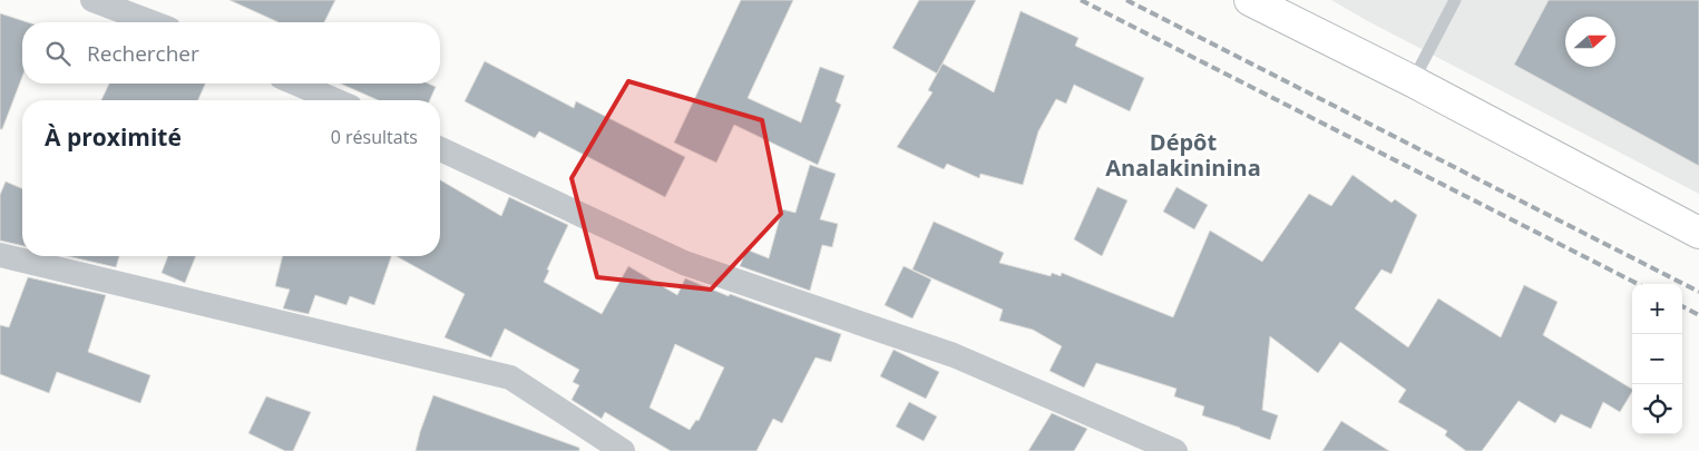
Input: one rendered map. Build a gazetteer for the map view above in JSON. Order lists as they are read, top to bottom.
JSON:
{
  "districts": ["Dépôt Analakininina"],
  "north": "right",
  "page": {
    "search": "Rechercher",
    "heading": ["À proximité", "0 résultats"],
    "map_buttons": ["+", "−"]
  }
}
